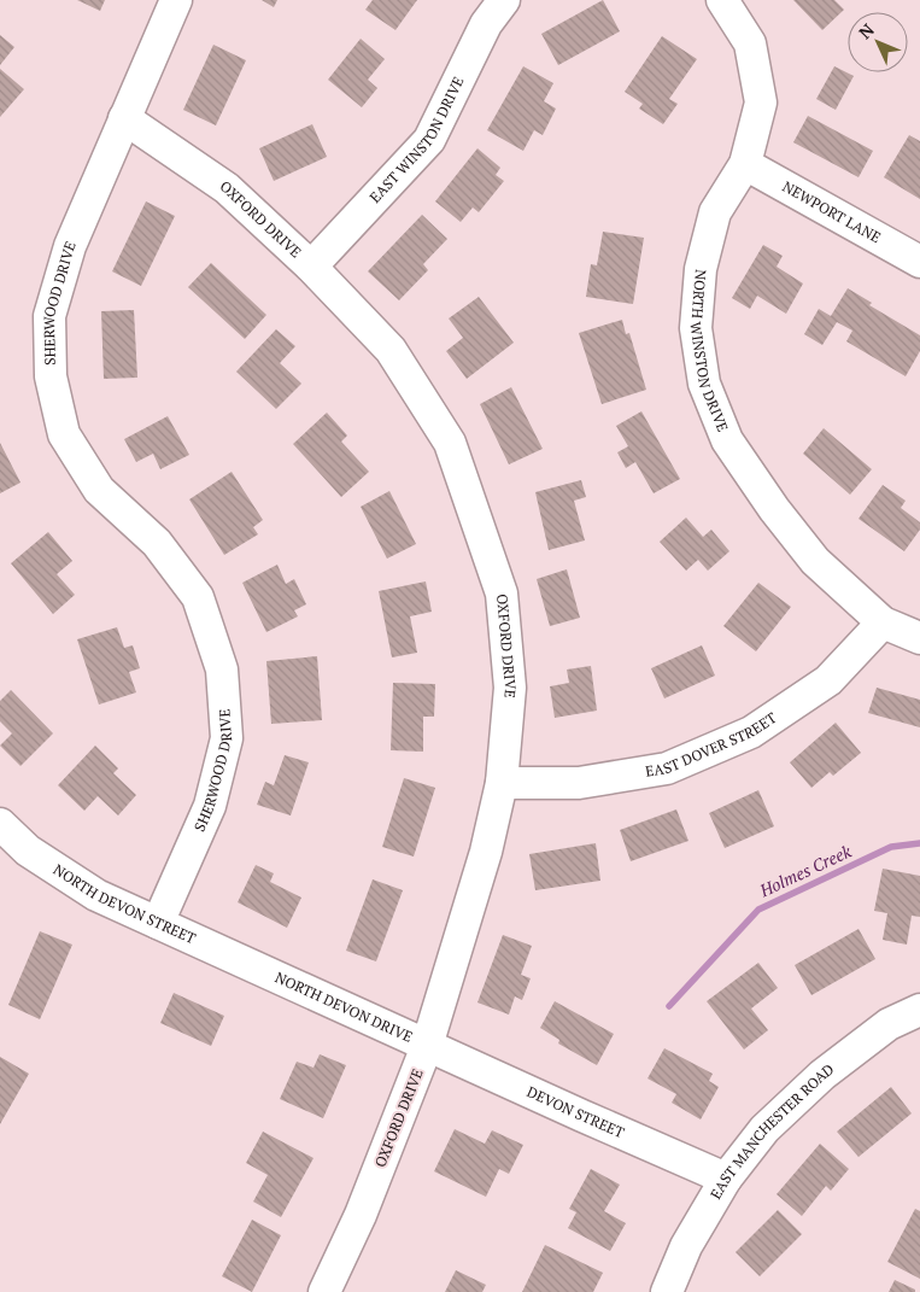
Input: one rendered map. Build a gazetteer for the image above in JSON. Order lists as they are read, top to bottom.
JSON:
{
  "streets": {
    "street": [
      "EAST WINSTON DRIVE",
      "NEWPORT LANE",
      "OXFORD DRIVE",
      "SHERWOOD DRIVE",
      "NORTH WINSTON DRIVE",
      "EAST DOVER STREET",
      "NORTH DEVON STREET",
      "NORTH DEVON DRIVE",
      "DEVON STREET",
      "EAST MANCHESTER ROAD"
    ]
  },
  "crossings": [
    ["EAST WINSTON DRIVE", "OXFORD DRIVE"],
    ["NEWPORT LANE", "NORTH WINSTON DRIVE"],
    ["OXFORD DRIVE", "SHERWOOD DRIVE"],
    ["OXFORD DRIVE", "EAST DOVER STREET"],
    ["OXFORD DRIVE", "NORTH DEVON DRIVE"],
    ["OXFORD DRIVE", "DEVON STREET"],
    ["SHERWOOD DRIVE", "NORTH DEVON STREET"],
    ["NORTH WINSTON DRIVE", "EAST DOVER STREET"],
    ["NORTH DEVON STREET", "NORTH DEVON DRIVE"],
    ["NORTH DEVON DRIVE", "DEVON STREET"],
    ["DEVON STREET", "EAST MANCHESTER ROAD"]
  ],
  "water": ["Holmes Creek"],
  "north": "top left"
}
